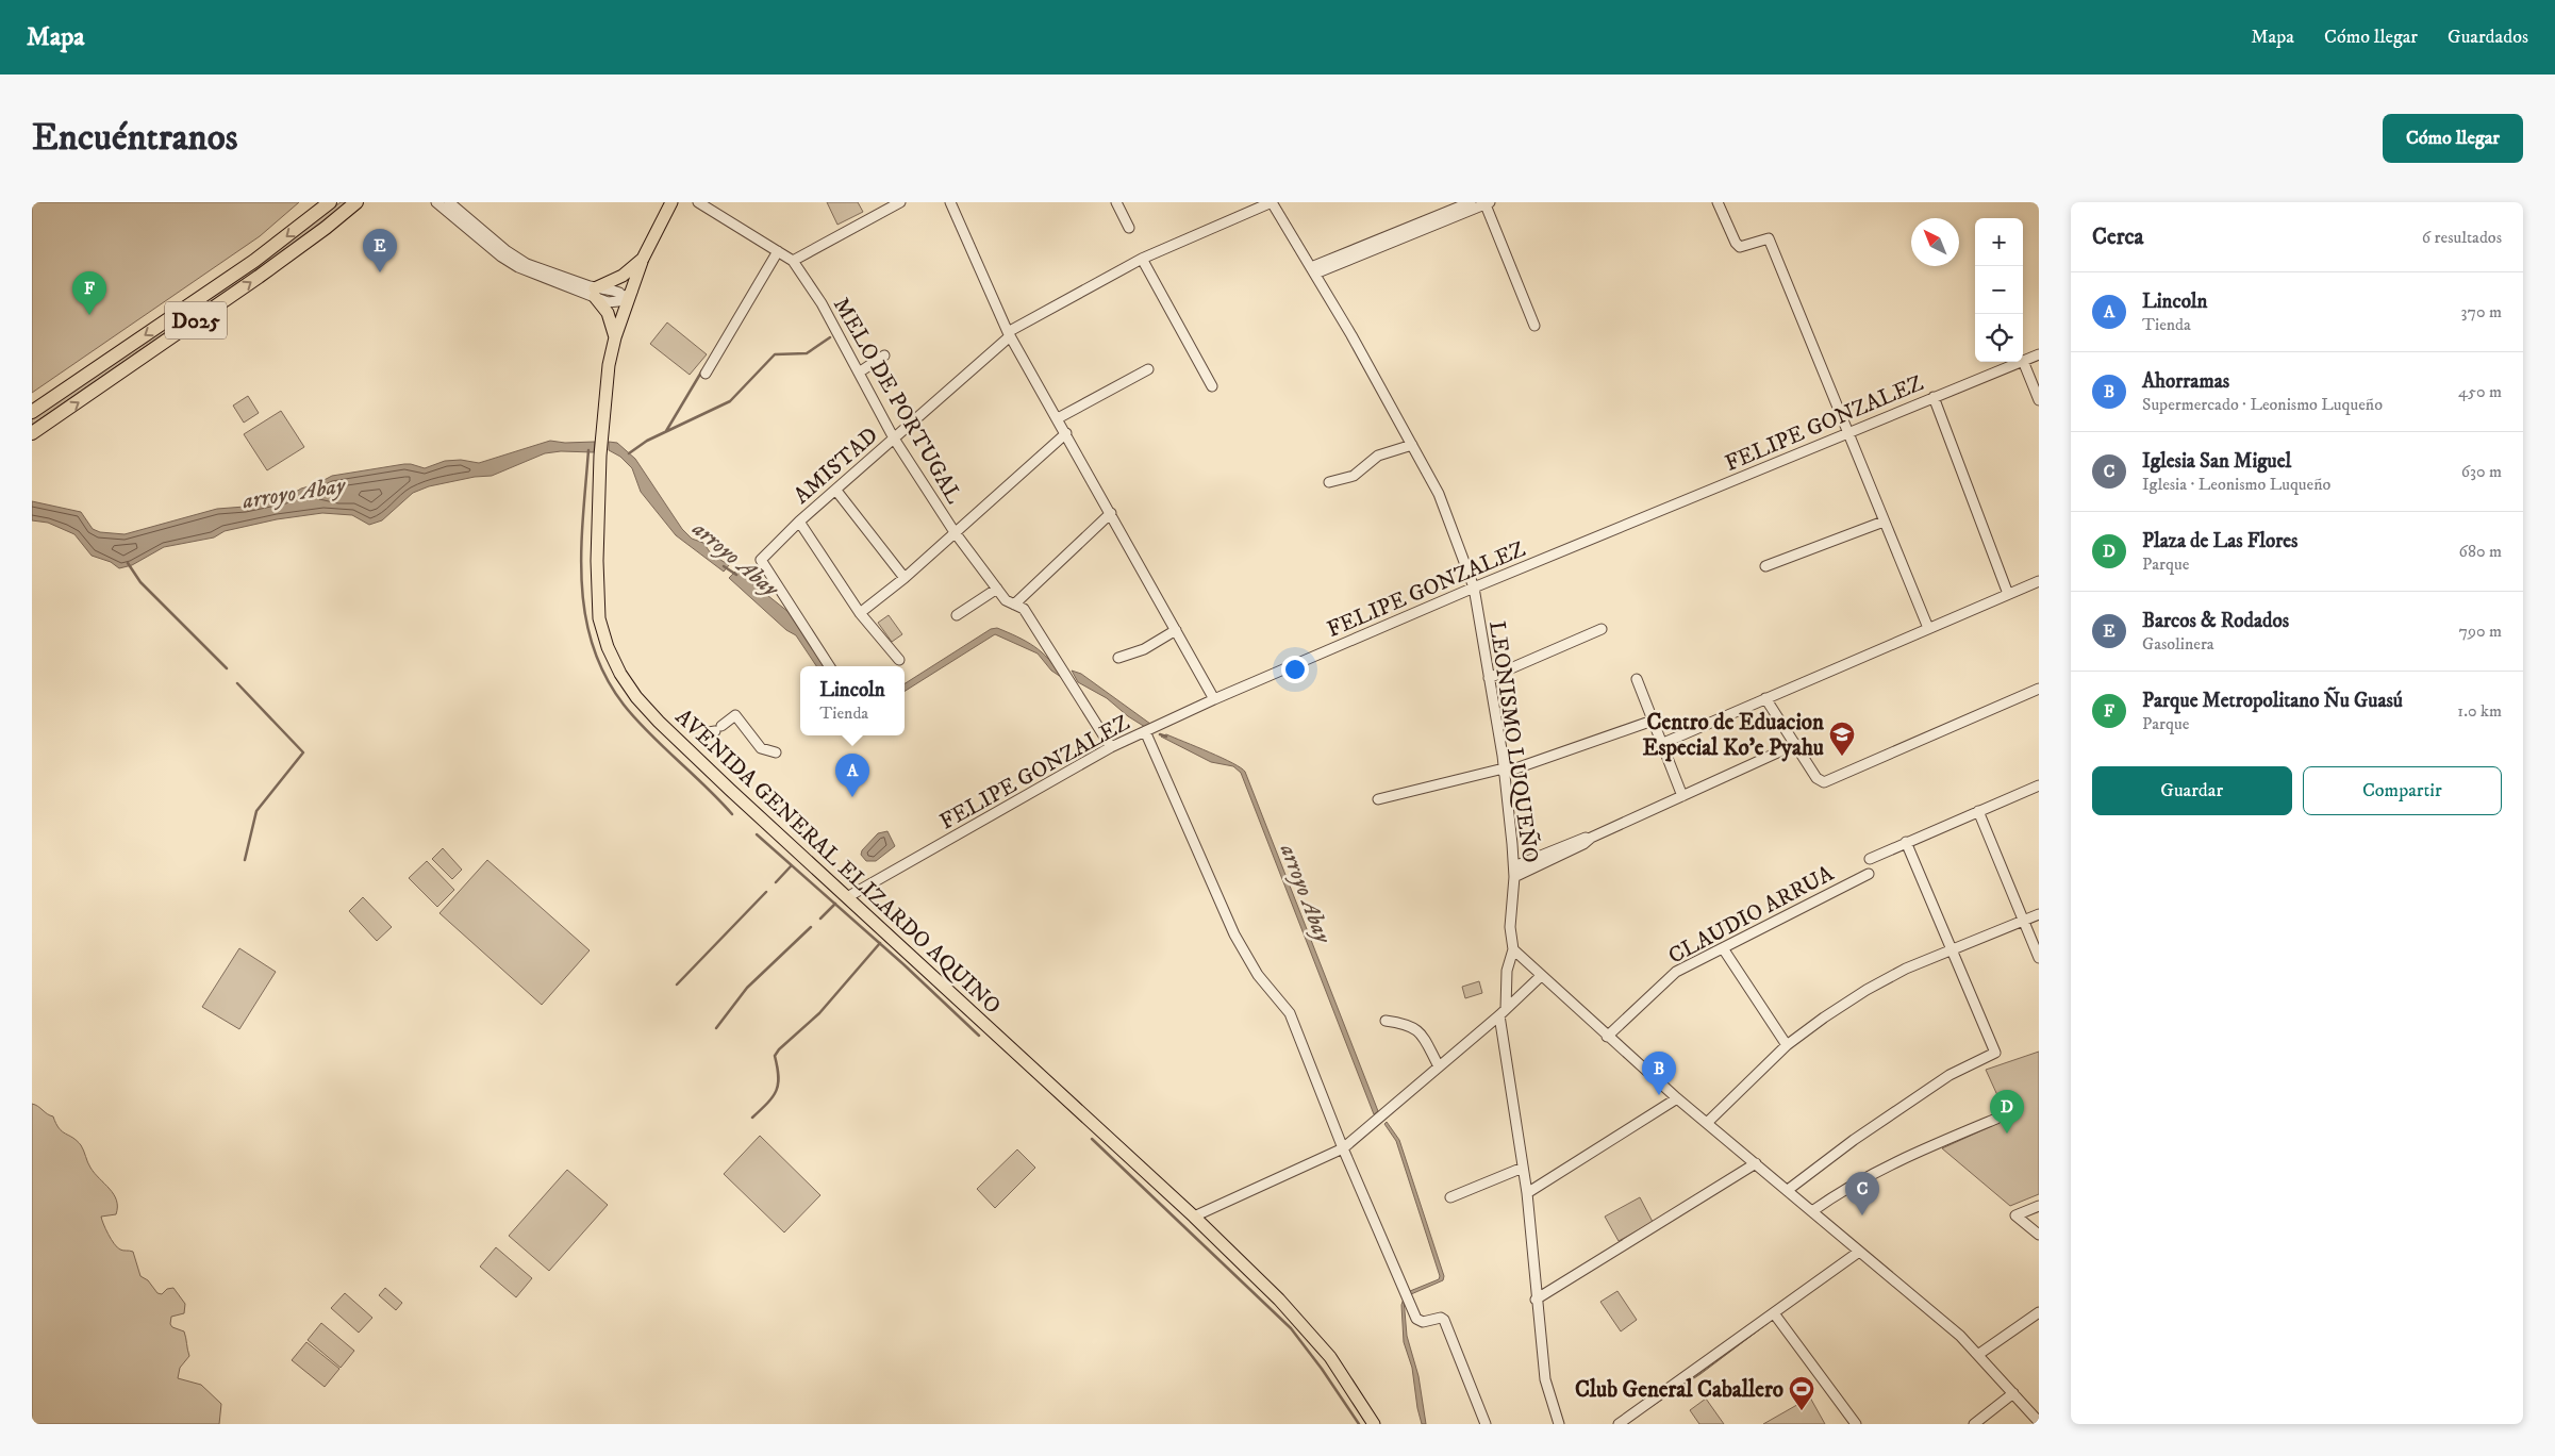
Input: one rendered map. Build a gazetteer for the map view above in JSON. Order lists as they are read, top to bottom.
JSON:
{
  "streets": {
    "highway": ["D025"],
    "main road": ["AVENIDA GENERAL ELIZARDO AQUINO"],
    "street": [
      "MELO DE PORTUGAL",
      "FELIPE GONZALEZ",
      "AMISTAD",
      "LEONISMO LUQUEÑO",
      "CLAUDIO ARRUA"
    ]
  },
  "crossings": [
    ["MELO DE PORTUGAL", "FELIPE GONZALEZ"],
    ["MELO DE PORTUGAL", "AMISTAD"],
    ["FELIPE GONZALEZ", "LEONISMO LUQUEÑO"],
    ["FELIPE GONZALEZ", "AVENIDA GENERAL ELIZARDO AQUINO"],
    ["AMISTAD", "LEONISMO LUQUEÑO"]
  ],
  "water": ["arroyo Abay"],
  "places": {
    "school or university": ["Centro de Eduacion Especial Ko'e Pyahu"],
    "sports": ["Club General Caballero"]
  },
  "north": "top left",
  "page": {
    "header": "Mapa",
    "nav": ["Mapa", "Cómo llegar", "Guardados"],
    "buttons": [
      "Cómo llegar",
      ["Guardar", "Compartir"]
    ],
    "title": "Encuéntranos",
    "heading": ["Cerca", "6 resultados"],
    "map_buttons": ["+", "−"],
    "pins": [
      "E",
      "F",
      "A",
      "B",
      "D",
      "C"
    ],
    "list": [
      {
        "mark": "A",
        "name": "Lincoln",
        "note": "Tienda",
        "value": "370 m"
      },
      {
        "mark": "B",
        "name": "Ahorramas",
        "note": "Supermercado · Leonismo Luqueño",
        "value": "450 m"
      },
      {
        "mark": "C",
        "name": "Iglesia San Miguel",
        "note": "Iglesia · Leonismo Luqueño",
        "value": "630 m"
      },
      {
        "mark": "D",
        "name": "Plaza de Las Flores",
        "note": "Parque",
        "value": "680 m"
      },
      {
        "mark": "E",
        "name": "Barcos & Rodados",
        "note": "Gasolinera",
        "value": "790 m"
      },
      {
        "mark": "F",
        "name": "Parque Metropolitano Ñu Guasú",
        "note": "Parque",
        "value": "1.0 km"
      }
    ],
    "popup": ["Lincoln", "Tienda"]
  }
}
